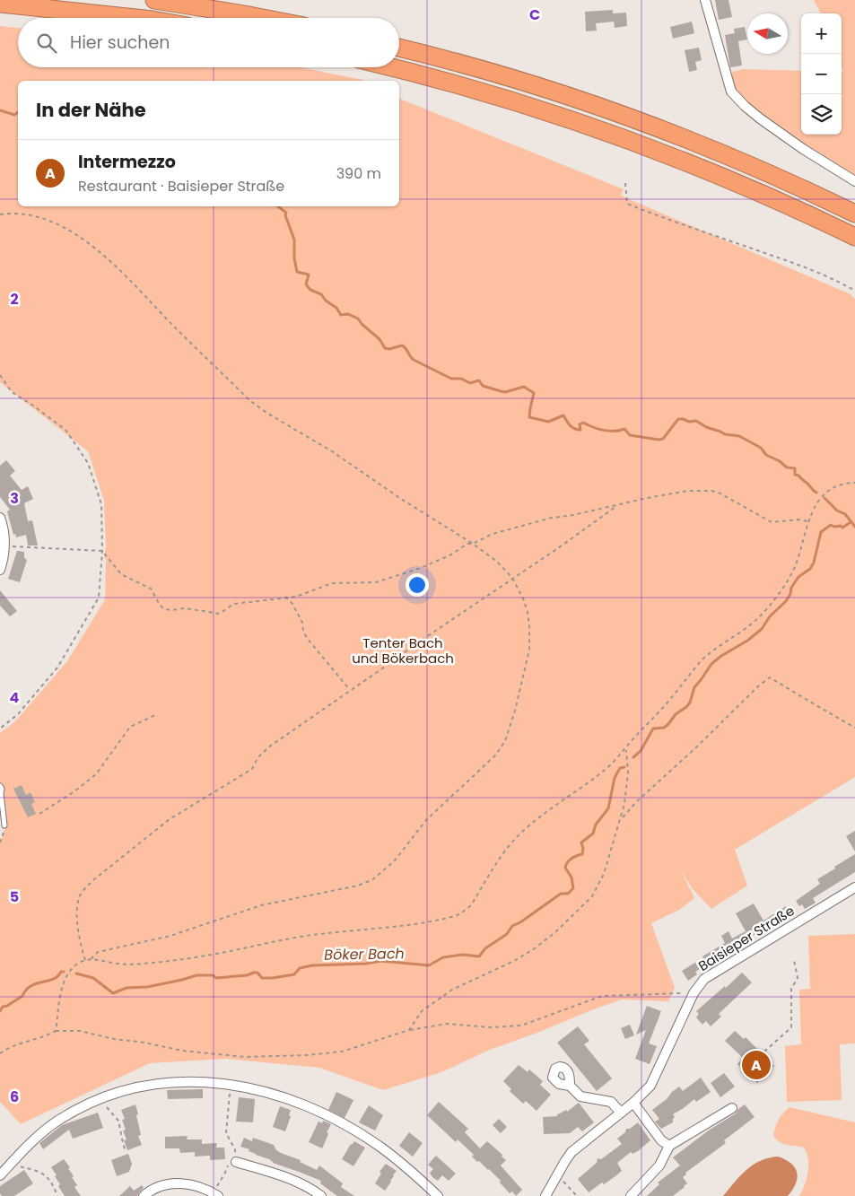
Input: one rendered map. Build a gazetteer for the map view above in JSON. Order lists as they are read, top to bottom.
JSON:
{
  "streets": {
    "street": ["Baisieper Straße"]
  },
  "water": ["Böker Bach"],
  "parks": ["Tenter Bach und Bökerbach"],
  "north": "left",
  "page": {
    "map_buttons": ["+", "−"],
    "search": "Hier suchen",
    "heading": "In der Nähe",
    "list": [
      {
        "mark": "A",
        "name": "Intermezzo",
        "note": "Restaurant · Baisieper Straße",
        "value": "390 m"
      }
    ],
    "pins": "A"
  },
  "grid": {
    "columns": ["C"],
    "rows": [
      "2",
      "3",
      "4",
      "5",
      "6"
    ]
  }
}
